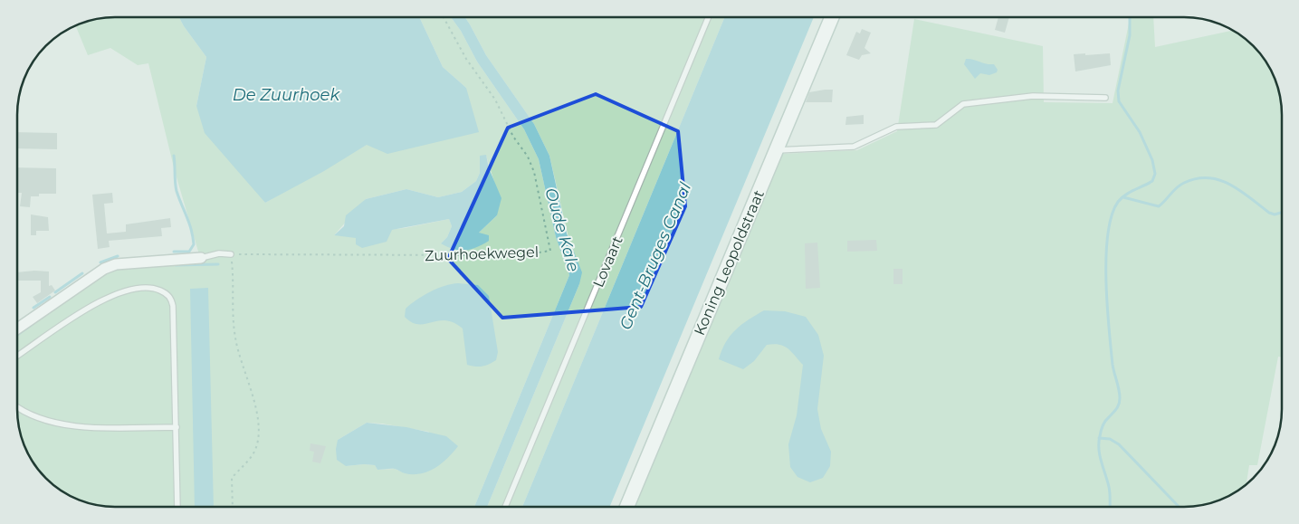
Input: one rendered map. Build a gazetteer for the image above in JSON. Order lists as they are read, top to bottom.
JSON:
{
  "streets": {
    "street": ["Koning Leopoldstraat"],
    "lane": ["Lovaart"],
    "path": ["Zuurhoekwegel"]
  },
  "water": ["De Zuurhoek", "Oude Kale", "Gent-Bruges Canal"]
}
